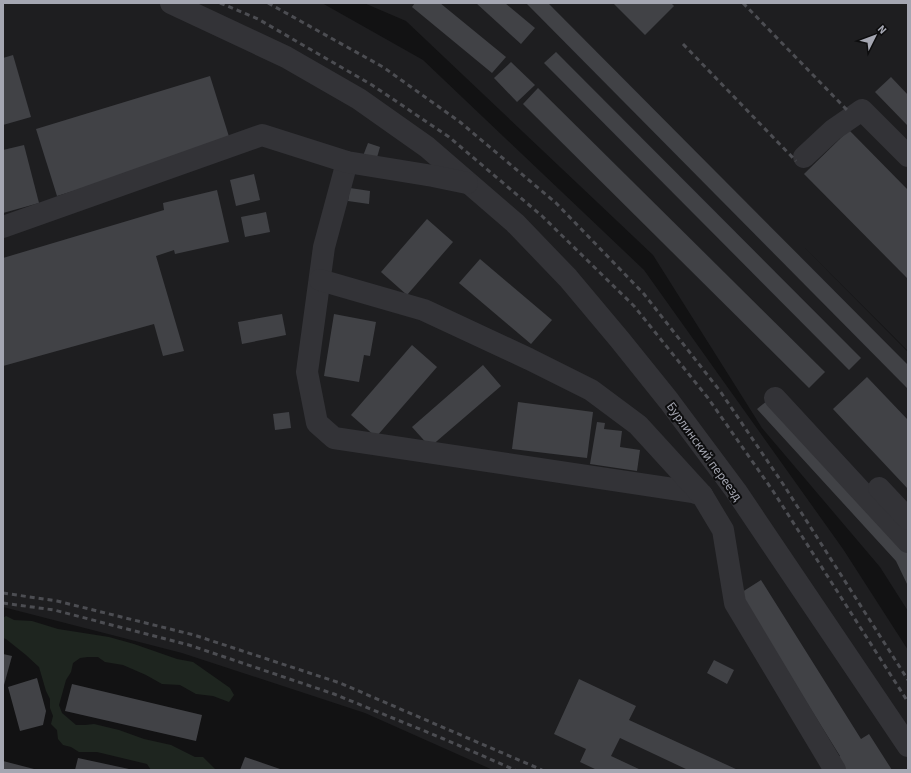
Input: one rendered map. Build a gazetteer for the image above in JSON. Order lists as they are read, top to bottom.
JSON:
{
  "streets": {
    "lane": ["Бурлинский переезд"]
  },
  "north": "top right"
}
